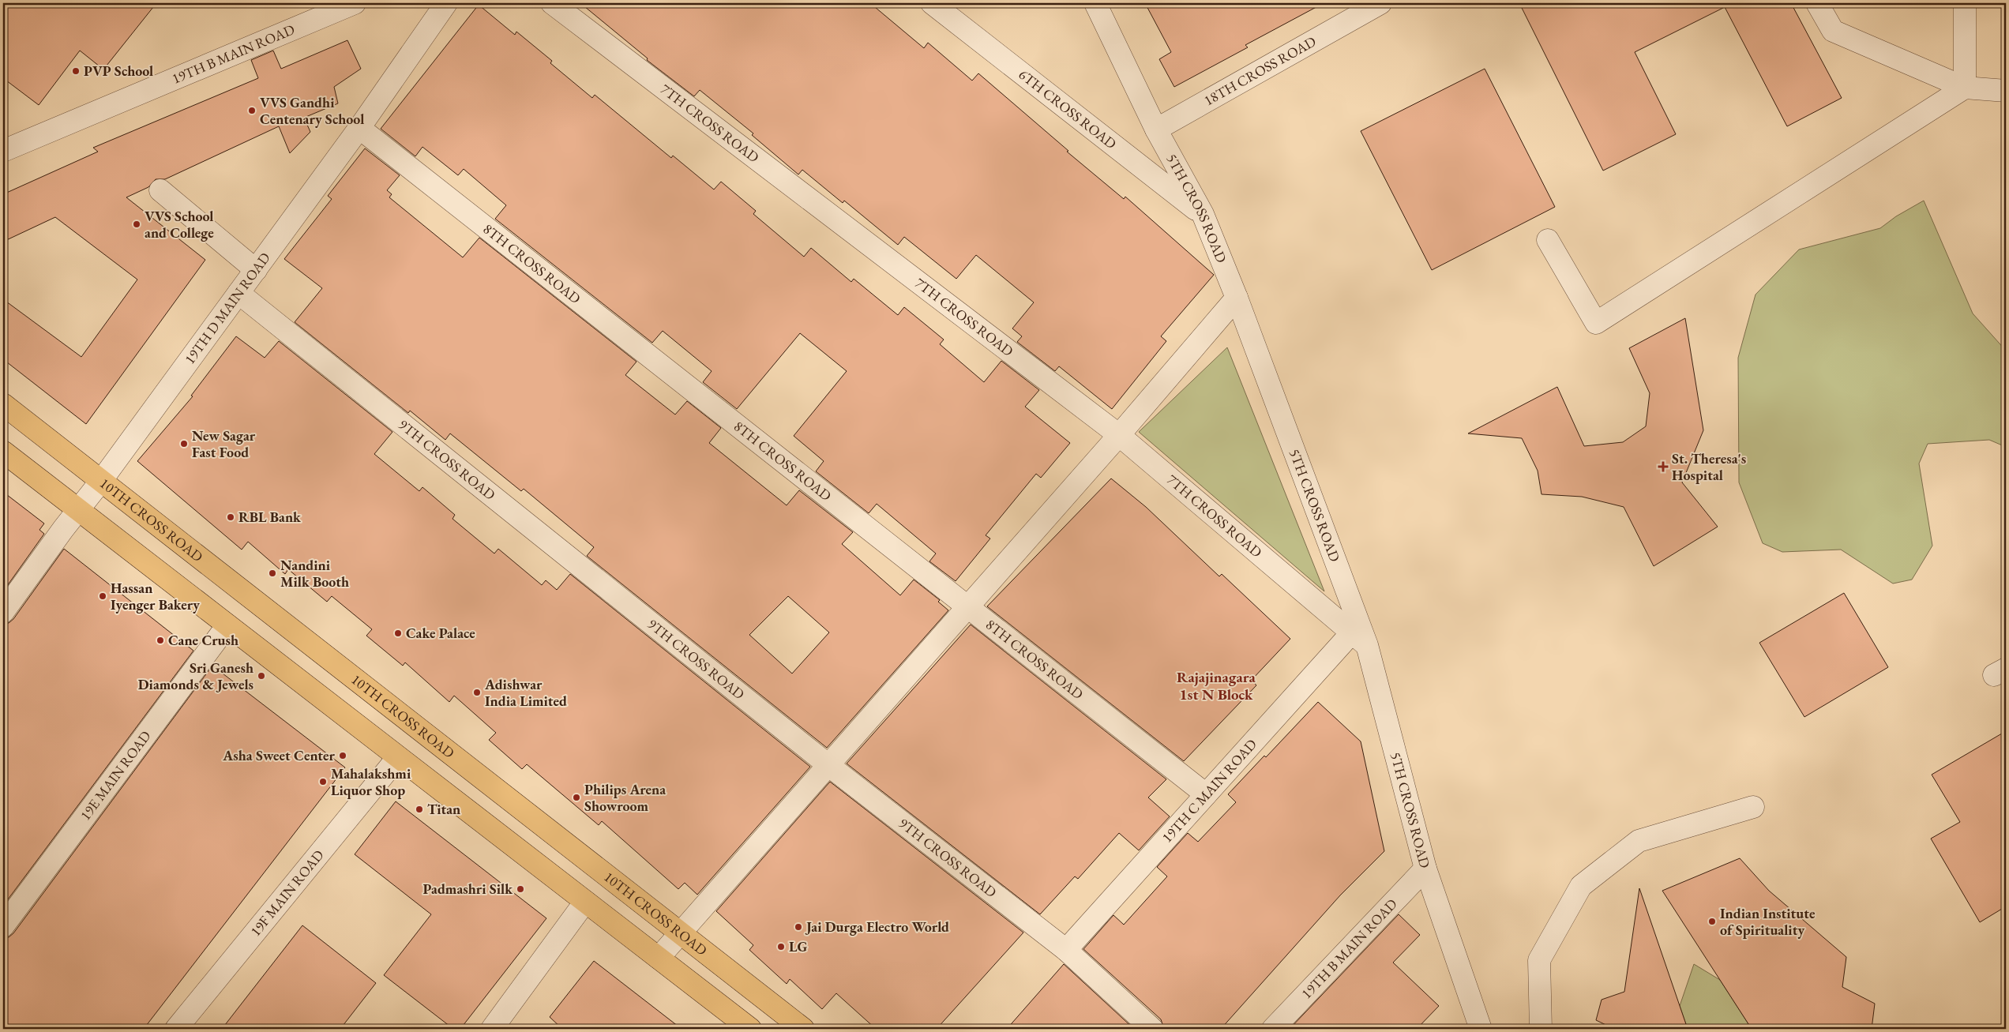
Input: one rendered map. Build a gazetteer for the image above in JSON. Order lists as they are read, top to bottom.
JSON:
{
  "streets": {
    "main road": ["10TH CROSS ROAD"],
    "street": [
      "19TH B MAIN ROAD",
      "18TH CROSS ROAD",
      "6TH CROSS ROAD",
      "7TH CROSS ROAD",
      "5TH CROSS ROAD",
      "8TH CROSS ROAD",
      "19TH D MAIN ROAD",
      "9TH CROSS ROAD",
      "19E MAIN ROAD",
      "19TH C MAIN ROAD",
      "19F MAIN ROAD"
    ]
  },
  "crossings": [
    ["19TH B MAIN ROAD", "5TH CROSS ROAD"],
    ["18TH CROSS ROAD", "5TH CROSS ROAD"],
    ["6TH CROSS ROAD", "5TH CROSS ROAD"],
    ["7TH CROSS ROAD", "5TH CROSS ROAD"],
    ["7TH CROSS ROAD", "19TH C MAIN ROAD"],
    ["5TH CROSS ROAD", "19TH C MAIN ROAD"],
    ["8TH CROSS ROAD", "19TH D MAIN ROAD"],
    ["8TH CROSS ROAD", "19TH C MAIN ROAD"],
    ["19TH D MAIN ROAD", "9TH CROSS ROAD"],
    ["19TH D MAIN ROAD", "10TH CROSS ROAD"],
    ["9TH CROSS ROAD", "19TH C MAIN ROAD"]
  ],
  "districts": ["Rajajinagara 1st N Block"],
  "places": {
    "other": [
      "PVP School",
      "VVS Gandhi Centenary School",
      "VVS School and College",
      "New Sagar Fast Food",
      "RBL Bank",
      "Nandini Milk Booth",
      "Hassan Iyenger Bakery",
      "Cake Palace",
      "Cane Crush",
      "Sri Ganesh Diamonds & Jewels",
      "Adishwar India Limited",
      "Asha Sweet Center",
      "Mahalakshmi Liquor Shop",
      "Philips Arena Showroom",
      "Titan",
      "Padmashri Silk",
      "Indian Institute of Spirituality",
      "Jai Durga Electro World",
      "LG"
    ],
    "health": ["St. Theresa's Hospital"]
  }
}
